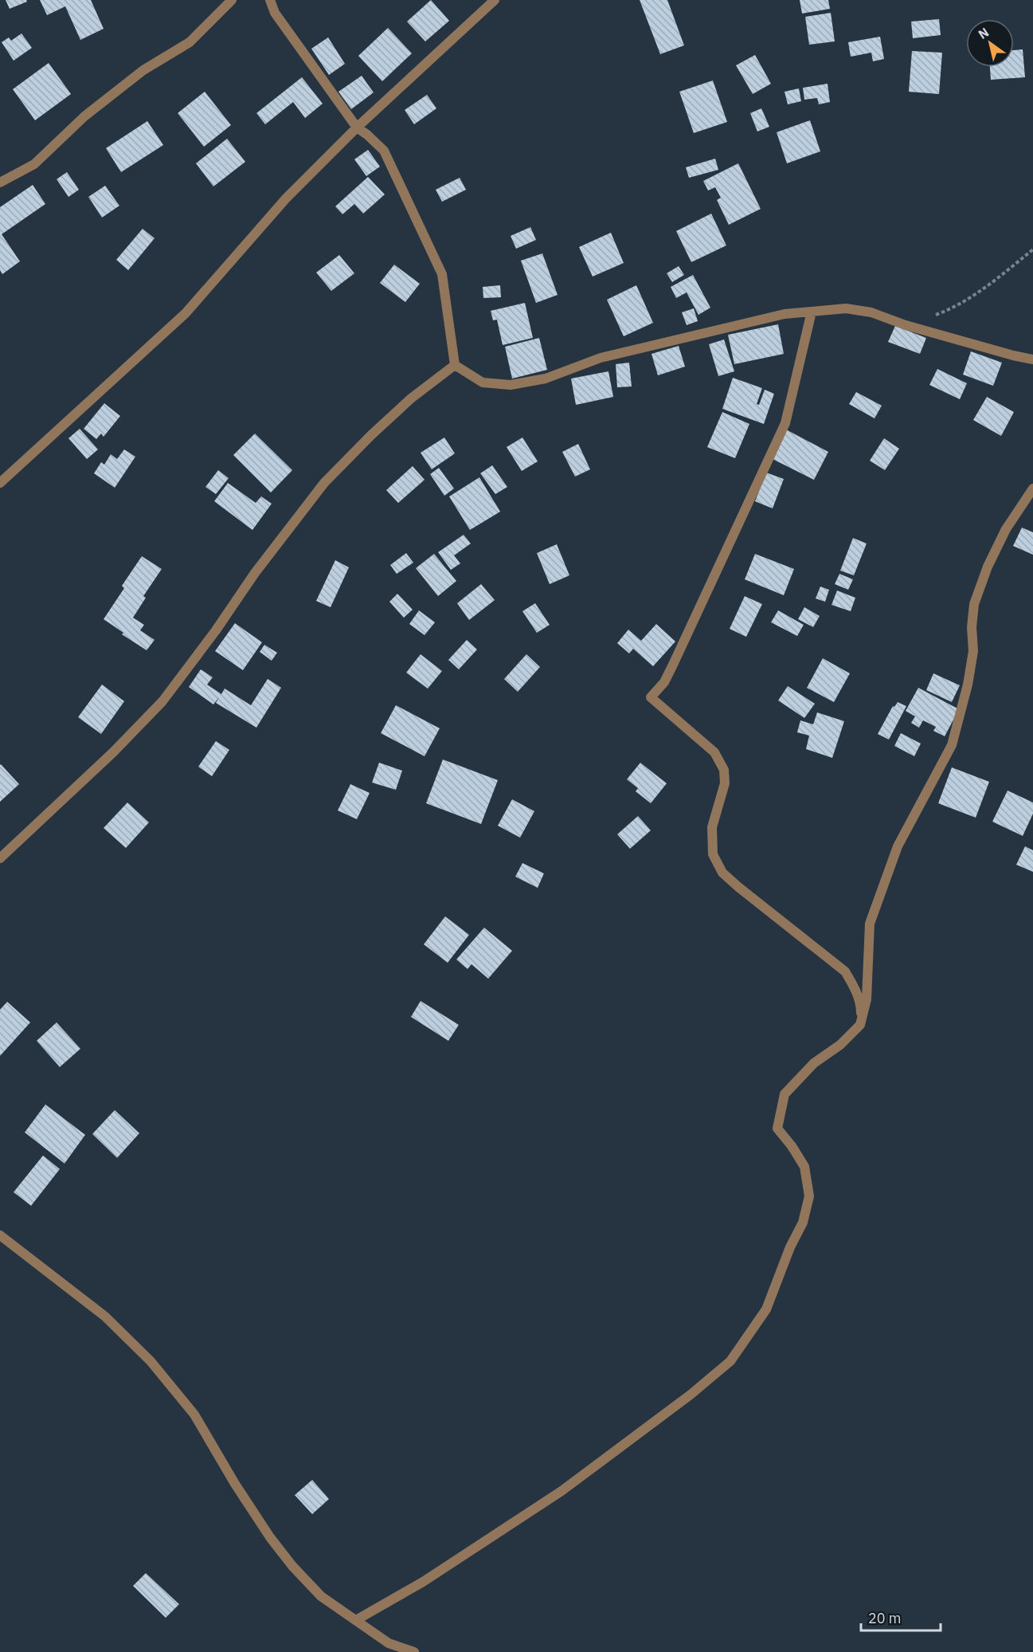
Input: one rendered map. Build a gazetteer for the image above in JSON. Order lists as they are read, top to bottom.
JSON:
{
  "scale_bar": "20 m",
  "north": "top left"
}
